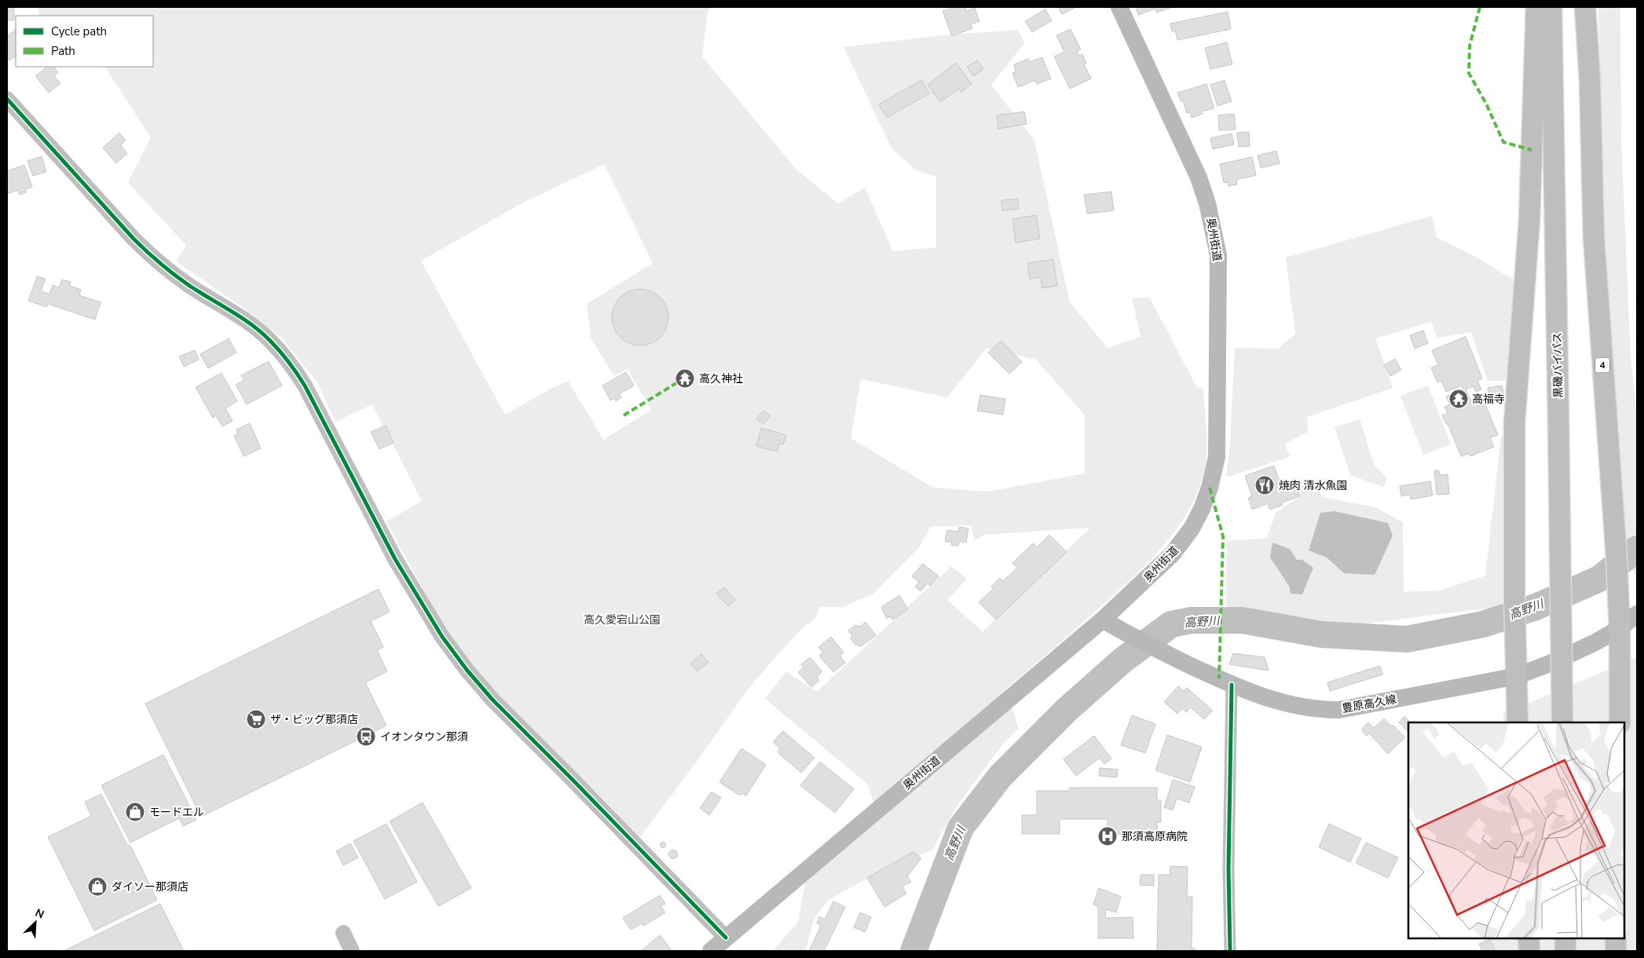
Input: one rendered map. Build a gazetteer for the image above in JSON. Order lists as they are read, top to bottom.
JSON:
{
  "streets": {
    "highway": ["黒磯バイパス", "4"],
    "main road": ["奥州街道", "豊原高久線"]
  },
  "crossings": [
    ["奥州街道", "豊原高久線"],
    ["4", "豊原高久線"]
  ],
  "water": ["高野川"],
  "parks": ["高久愛宕山公園"],
  "places": {
    "temple": ["高久神社", "高福寺"],
    "restaurant": ["焼肉 清水魚園"],
    "supermarket": ["ザ・ビッグ那須店"],
    "bus stop": ["イオンタウン那須"],
    "shop": ["モードエル", "ダイソー那須店"],
    "hospital": ["那須高原病院"]
  },
  "legend": ["Cycle path", "Path"],
  "north": "top right"
}
